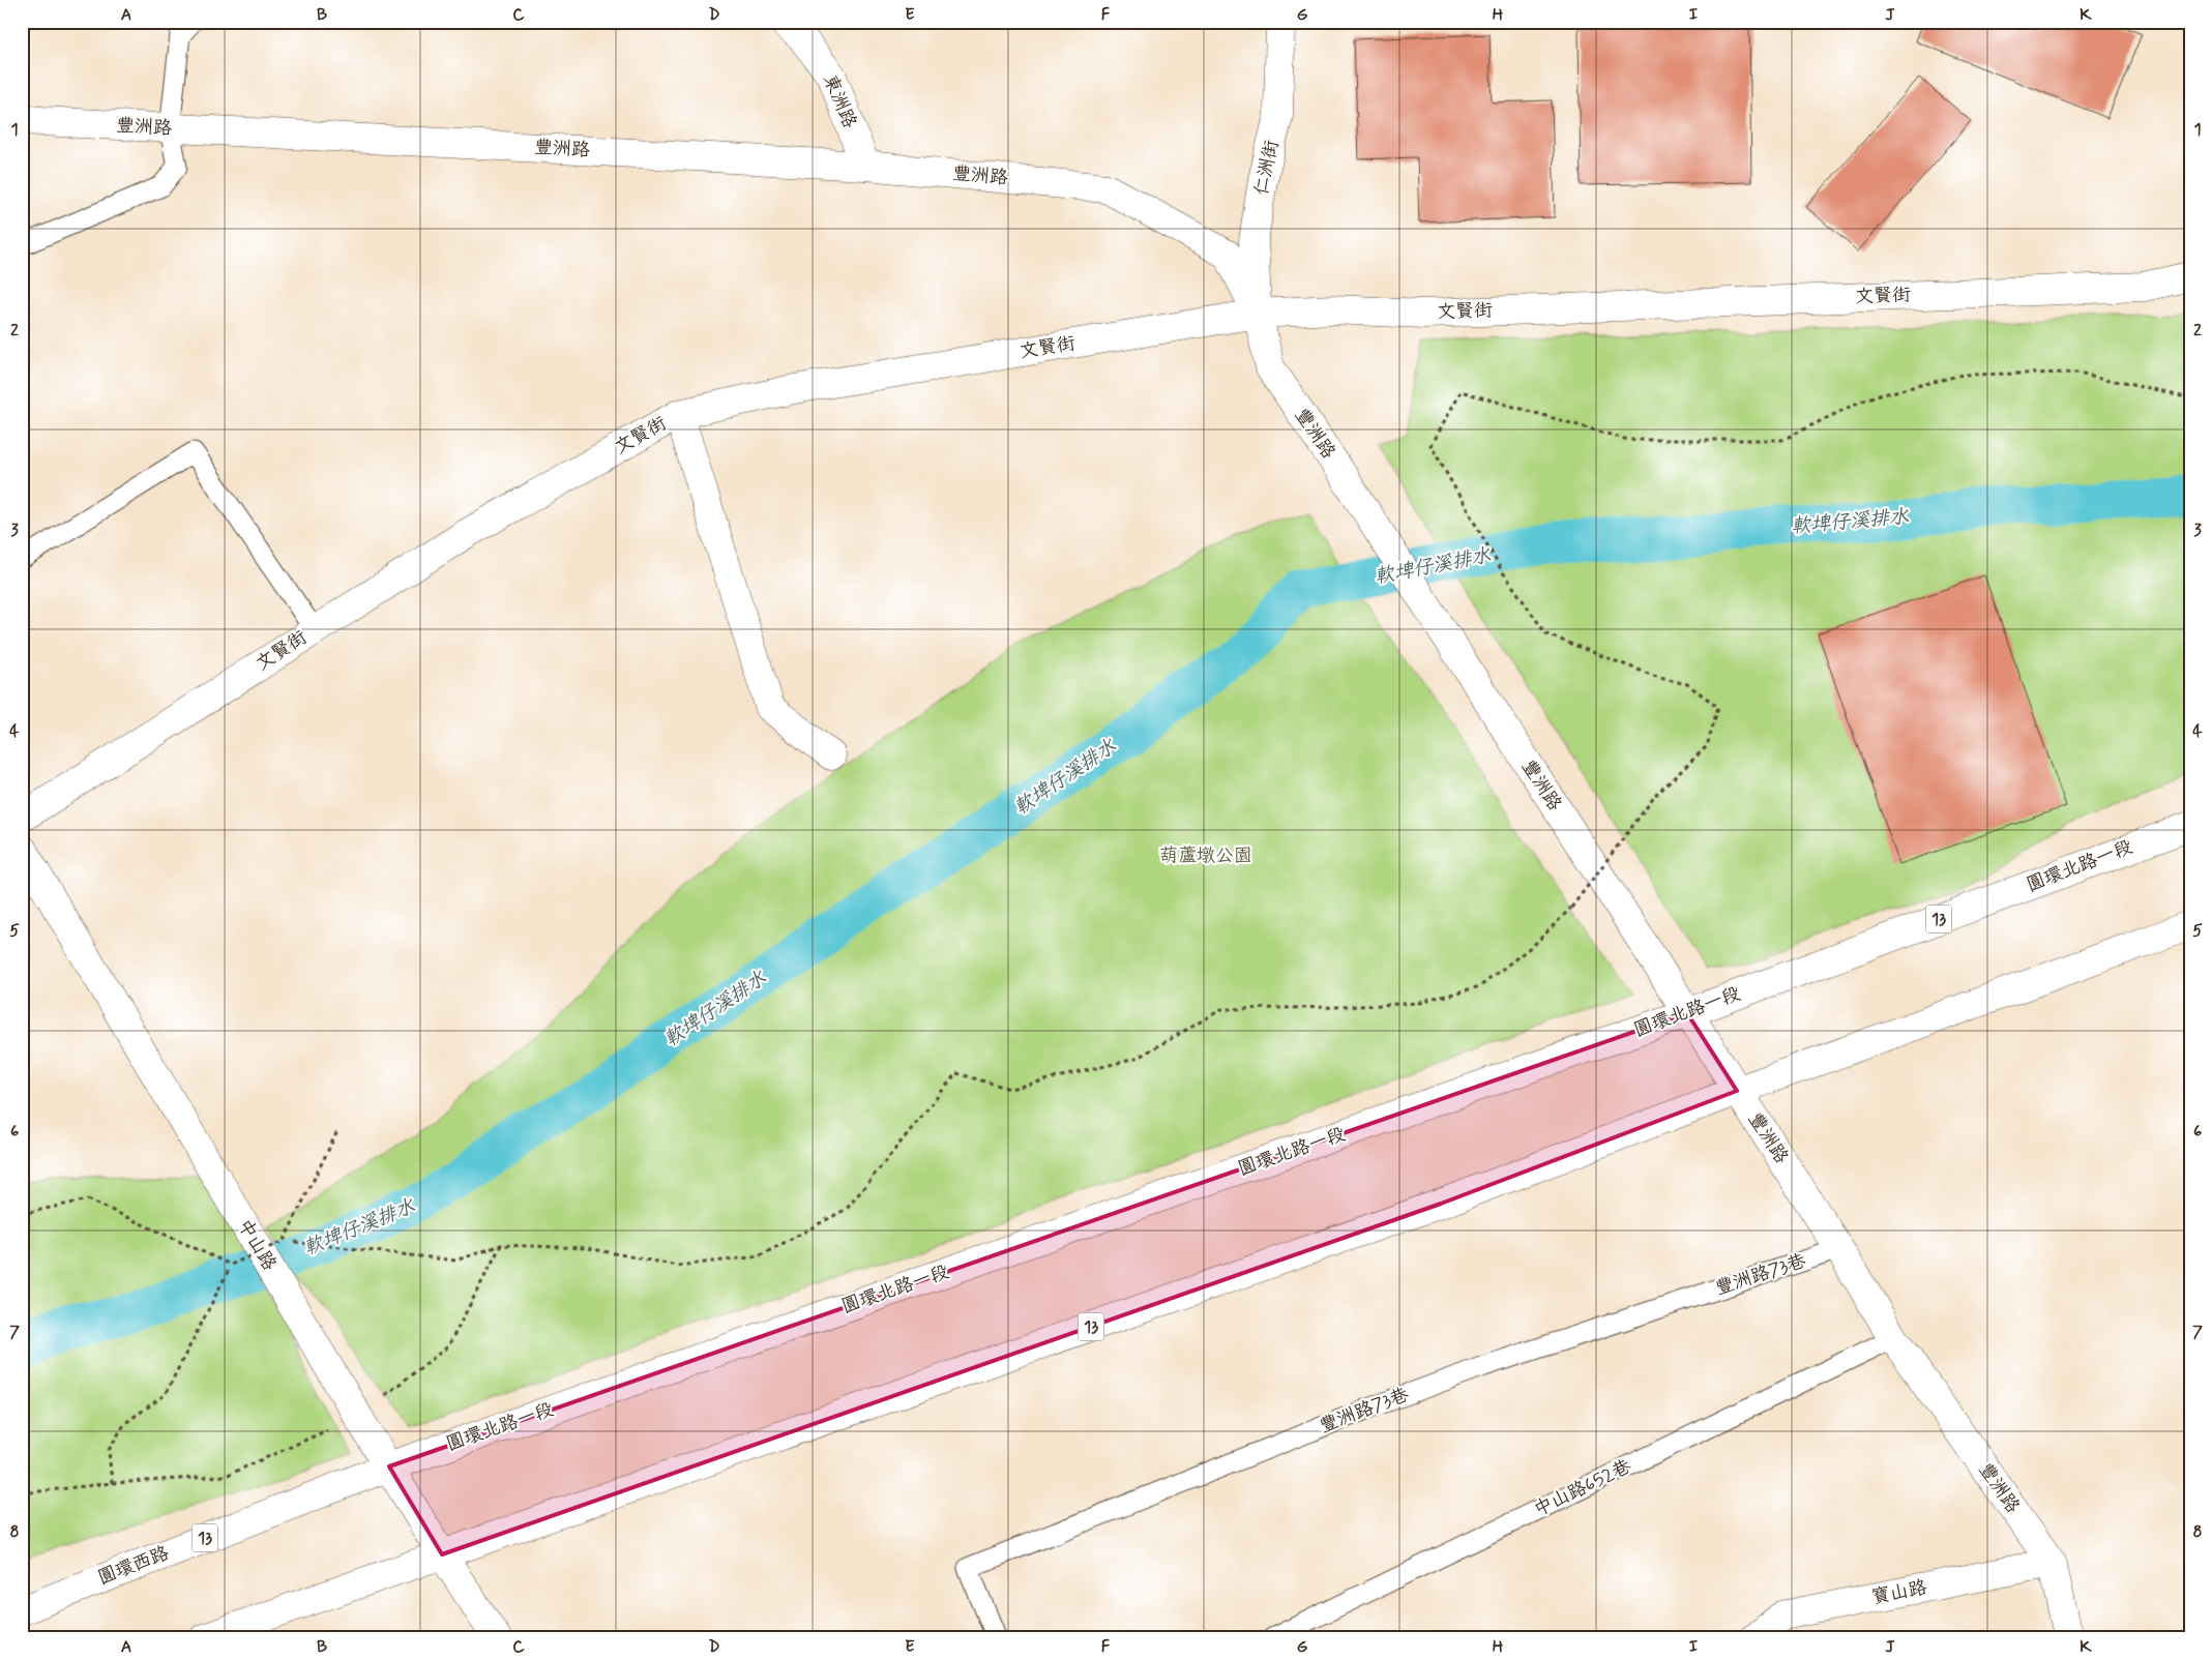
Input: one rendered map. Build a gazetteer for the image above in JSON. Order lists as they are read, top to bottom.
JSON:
{
  "streets": {
    "street": [
      "東洲路",
      "豐洲路",
      "仁洲街",
      "文賢街",
      "圓環北路一段",
      "13",
      "中山路",
      "圓環西路",
      "寶山路"
    ],
    "lane": ["豐洲路73巷", "中山路652巷"]
  },
  "crossings": [
    ["東洲路", "豐洲路"],
    ["豐洲路", "仁洲街"],
    ["豐洲路", "文賢街"],
    ["豐洲路", "圓環北路一段"],
    ["豐洲路", "13"],
    ["豐洲路", "豐洲路73巷"],
    ["豐洲路", "中山路652巷"],
    ["豐洲路", "寶山路"],
    ["仁洲街", "文賢街"],
    ["圓環北路一段", "中山路"],
    ["圓環北路一段", "圓環西路"],
    ["13", "中山路"],
    ["中山路", "圓環西路"]
  ],
  "water": ["軟埤仔溪排水"],
  "parks": ["葫蘆墩公園"],
  "grid": {
    "columns": [
      "A",
      "B",
      "C",
      "D",
      "E",
      "F",
      "G",
      "H",
      "I",
      "J",
      "K"
    ],
    "rows": [
      "1",
      "2",
      "3",
      "4",
      "5",
      "6",
      "7",
      "8"
    ]
  }
}
